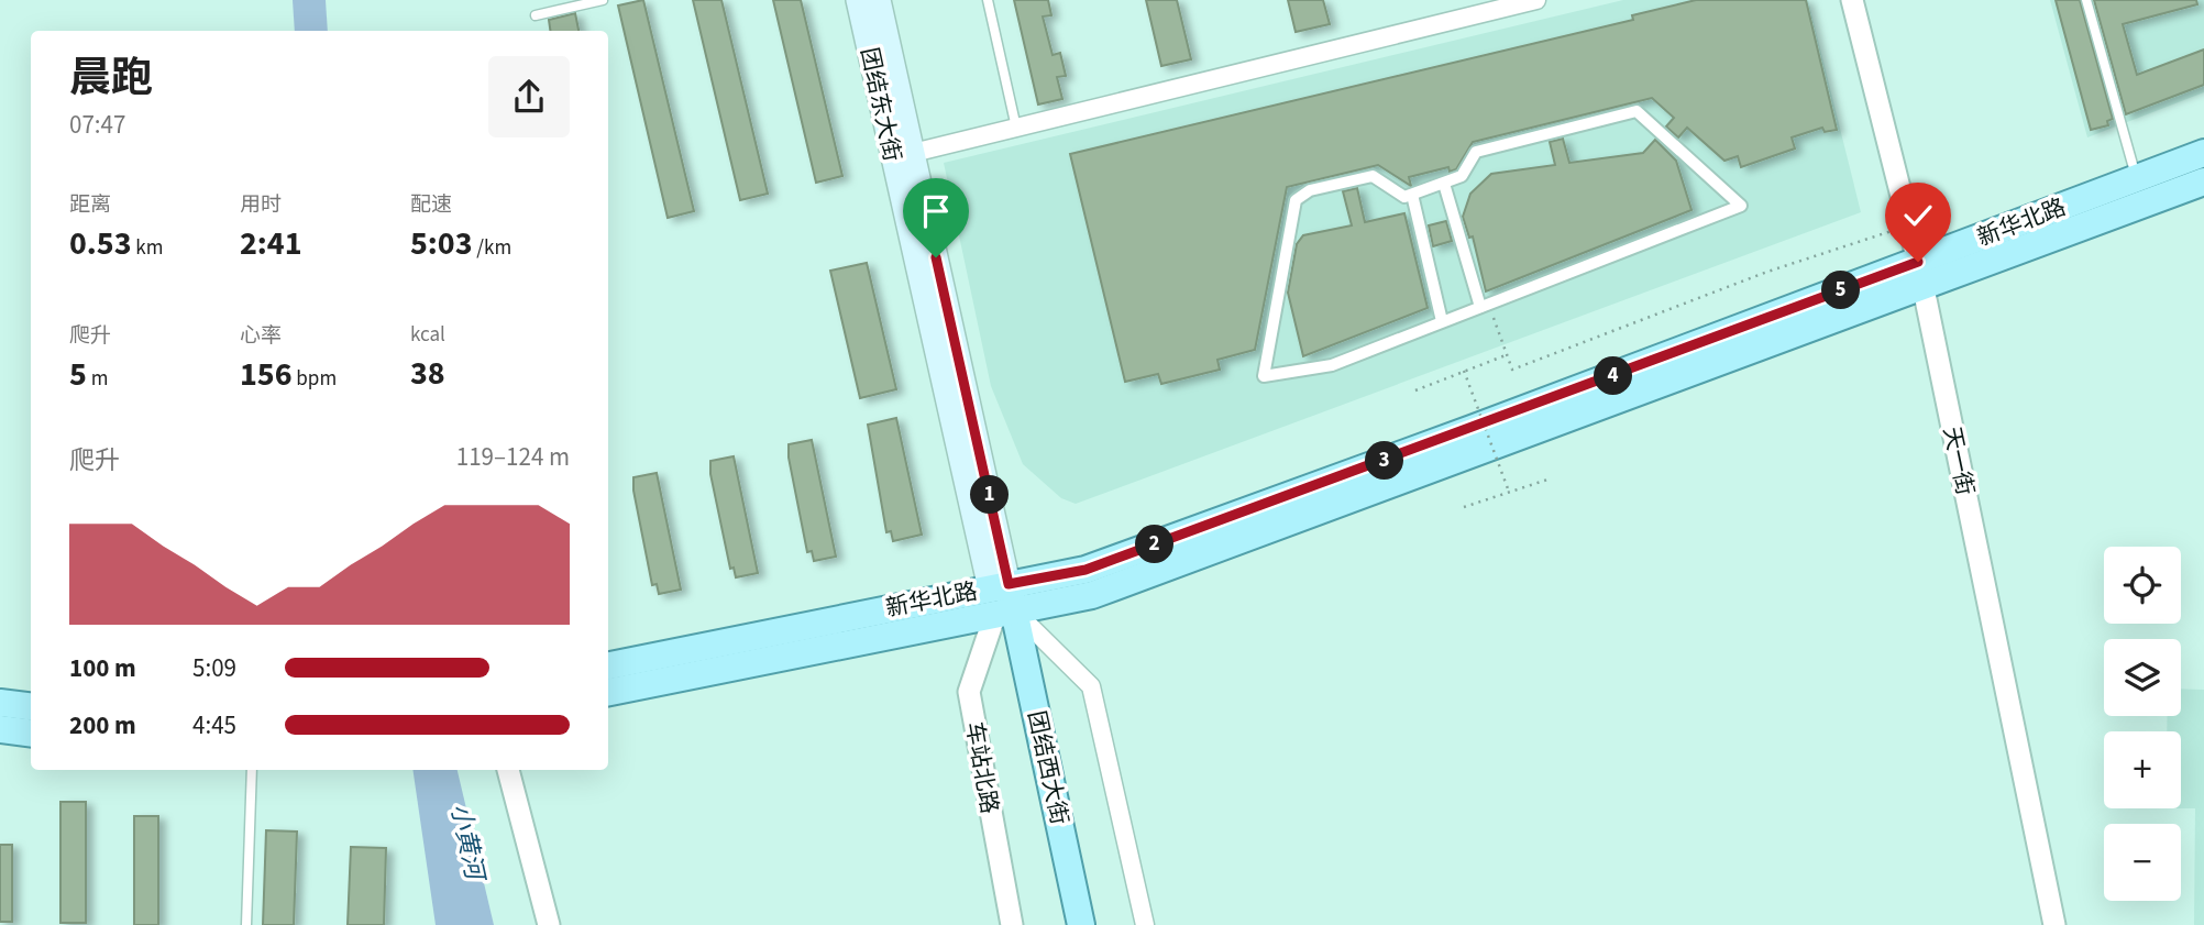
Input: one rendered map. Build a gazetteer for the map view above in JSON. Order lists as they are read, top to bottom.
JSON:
{
  "streets": {
    "main road": ["团结东大街", "新华北路", "团结西大街"],
    "street": ["天一街", "车站北路"]
  },
  "crossings": [
    ["团结东大街", "新华北路"],
    ["团结东大街", "车站北路"],
    ["团结东大街", "团结西大街"],
    ["新华北路", "天一街"],
    ["新华北路", "车站北路"],
    ["新华北路", "团结西大街"],
    ["车站北路", "团结西大街"]
  ],
  "water": ["小黄河"],
  "page": {
    "heading": ["晨跑", "07:47"],
    "stats": [
      ["距离", "0.53 km"],
      ["用时", "2:41"],
      ["配速", "5:03 /km"],
      ["爬升", "5 m"],
      ["心率", "156 bpm"],
      ["kcal", "38"]
    ],
    "pins": [
      "5",
      "4",
      "3",
      "1",
      "2"
    ],
    "chart": ["爬升", "119–124 m"],
    "map_buttons": ["+", "−"],
    "list": [
      {
        "name": "100 m",
        "note": "5:09"
      },
      {
        "name": "200 m",
        "note": "4:45"
      }
    ]
  }
}
